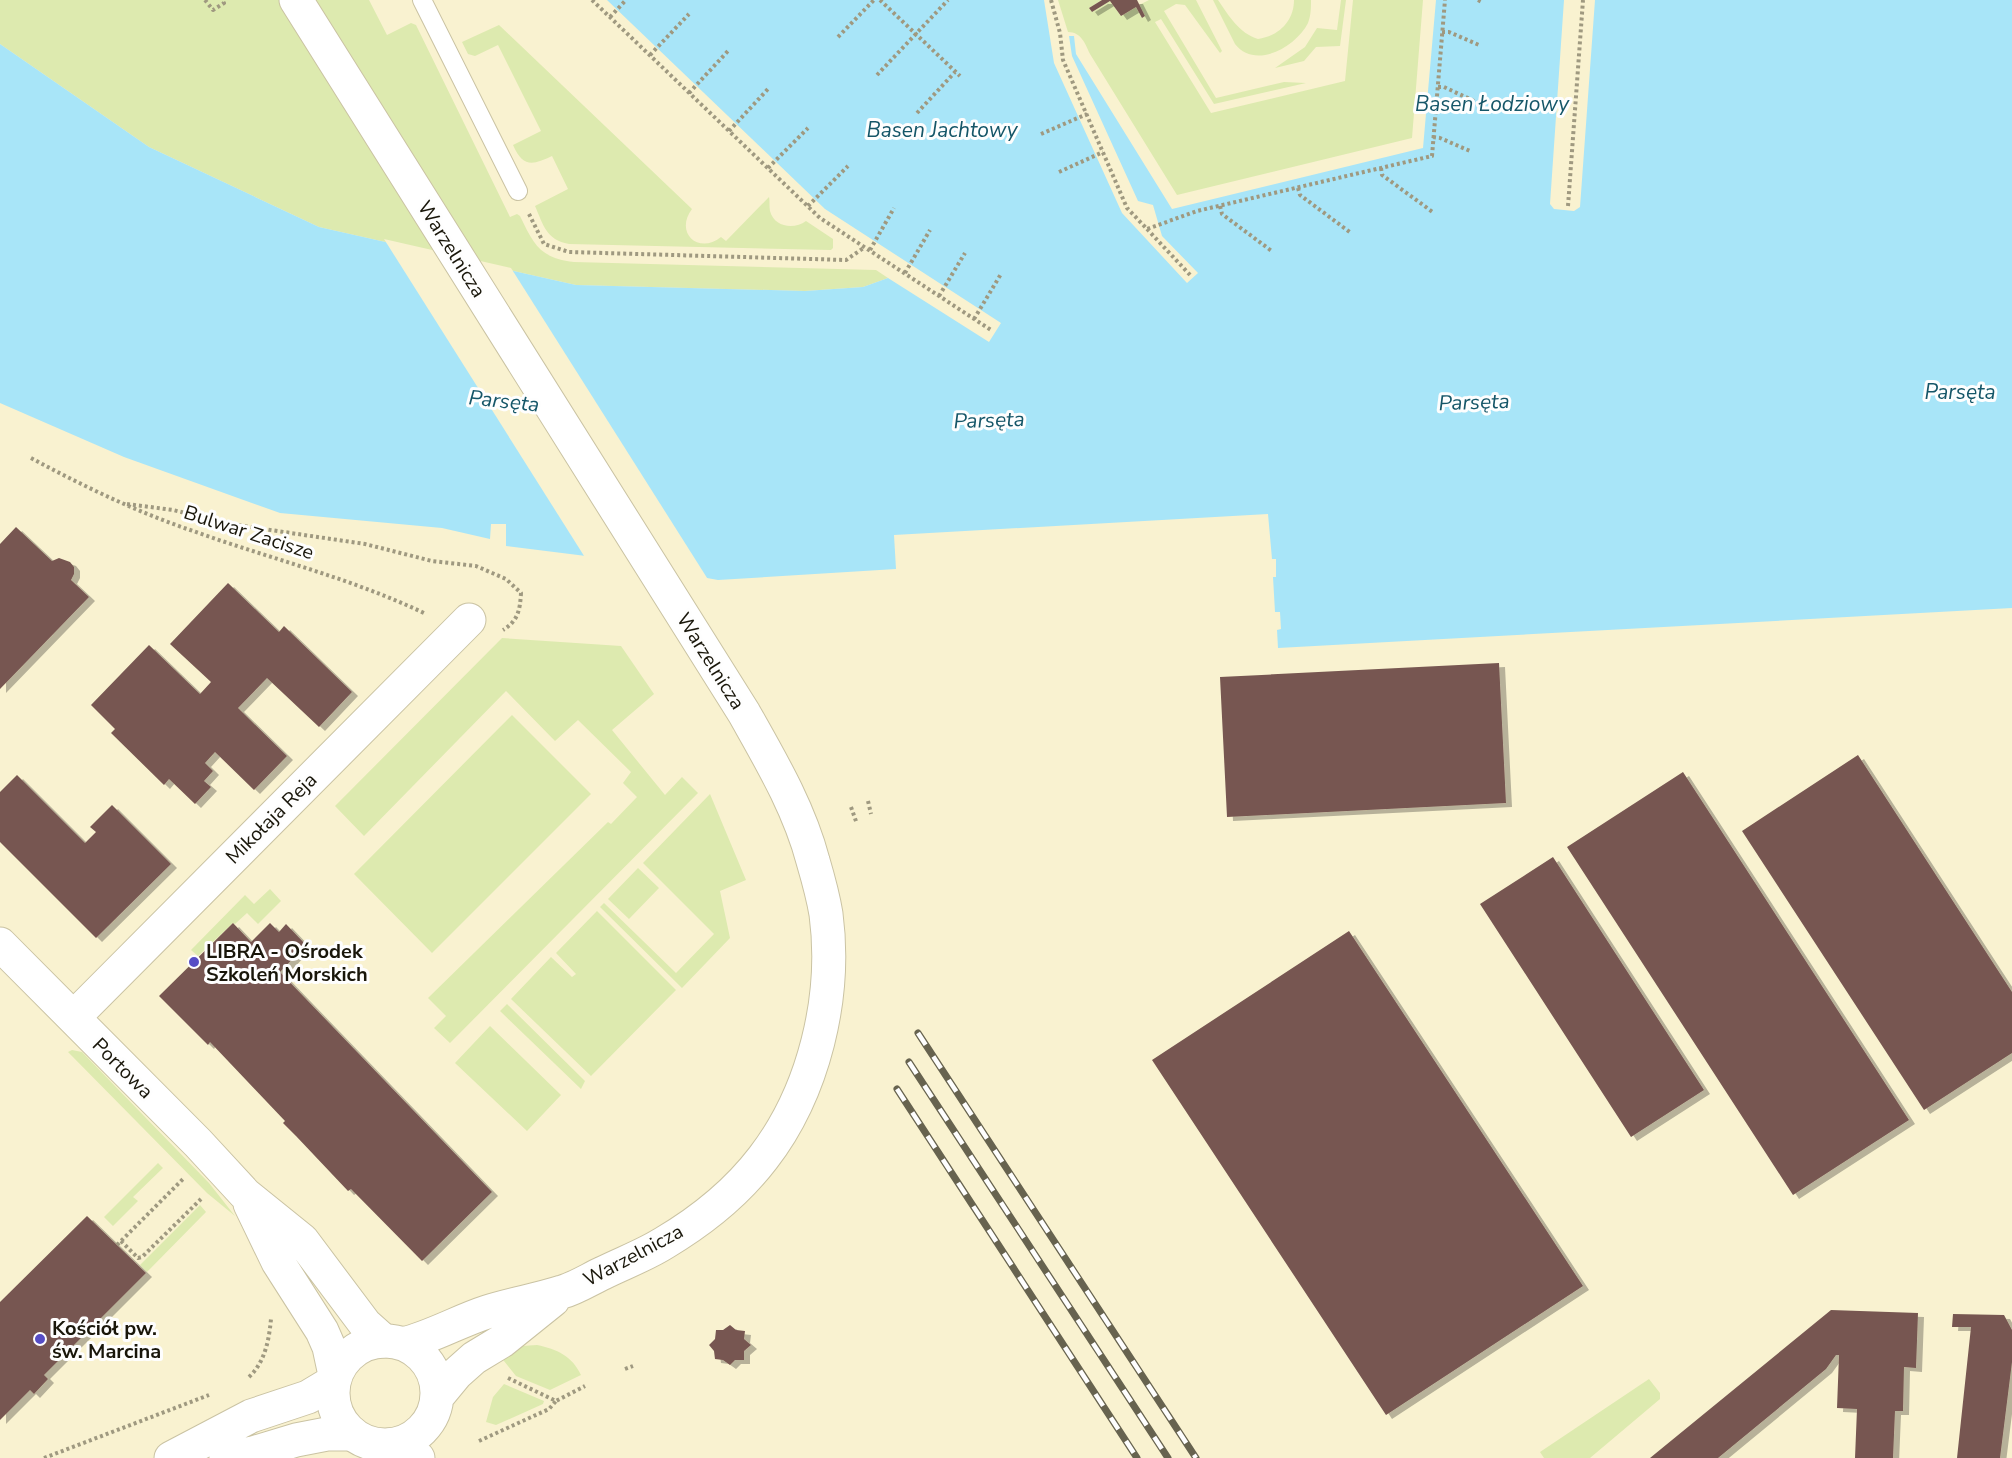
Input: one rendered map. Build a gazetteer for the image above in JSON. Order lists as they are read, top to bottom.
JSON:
{
  "streets": {
    "main road": ["Warzelnicza", "Mikołaja Reja", "Portowa"],
    "path": ["Bulwar Zacisze"]
  },
  "crossings": [
    ["Warzelnicza", "Portowa"],
    ["Bulwar Zacisze", "Mikołaja Reja"],
    ["Mikołaja Reja", "Portowa"]
  ],
  "water": ["Basen Łodziowy", "Basen Jachtowy", "Parsęta"],
  "places": ["LIBRA - Ośrodek Szkoleń Morskich", "Kościół pw. św. Marcina"]
}
